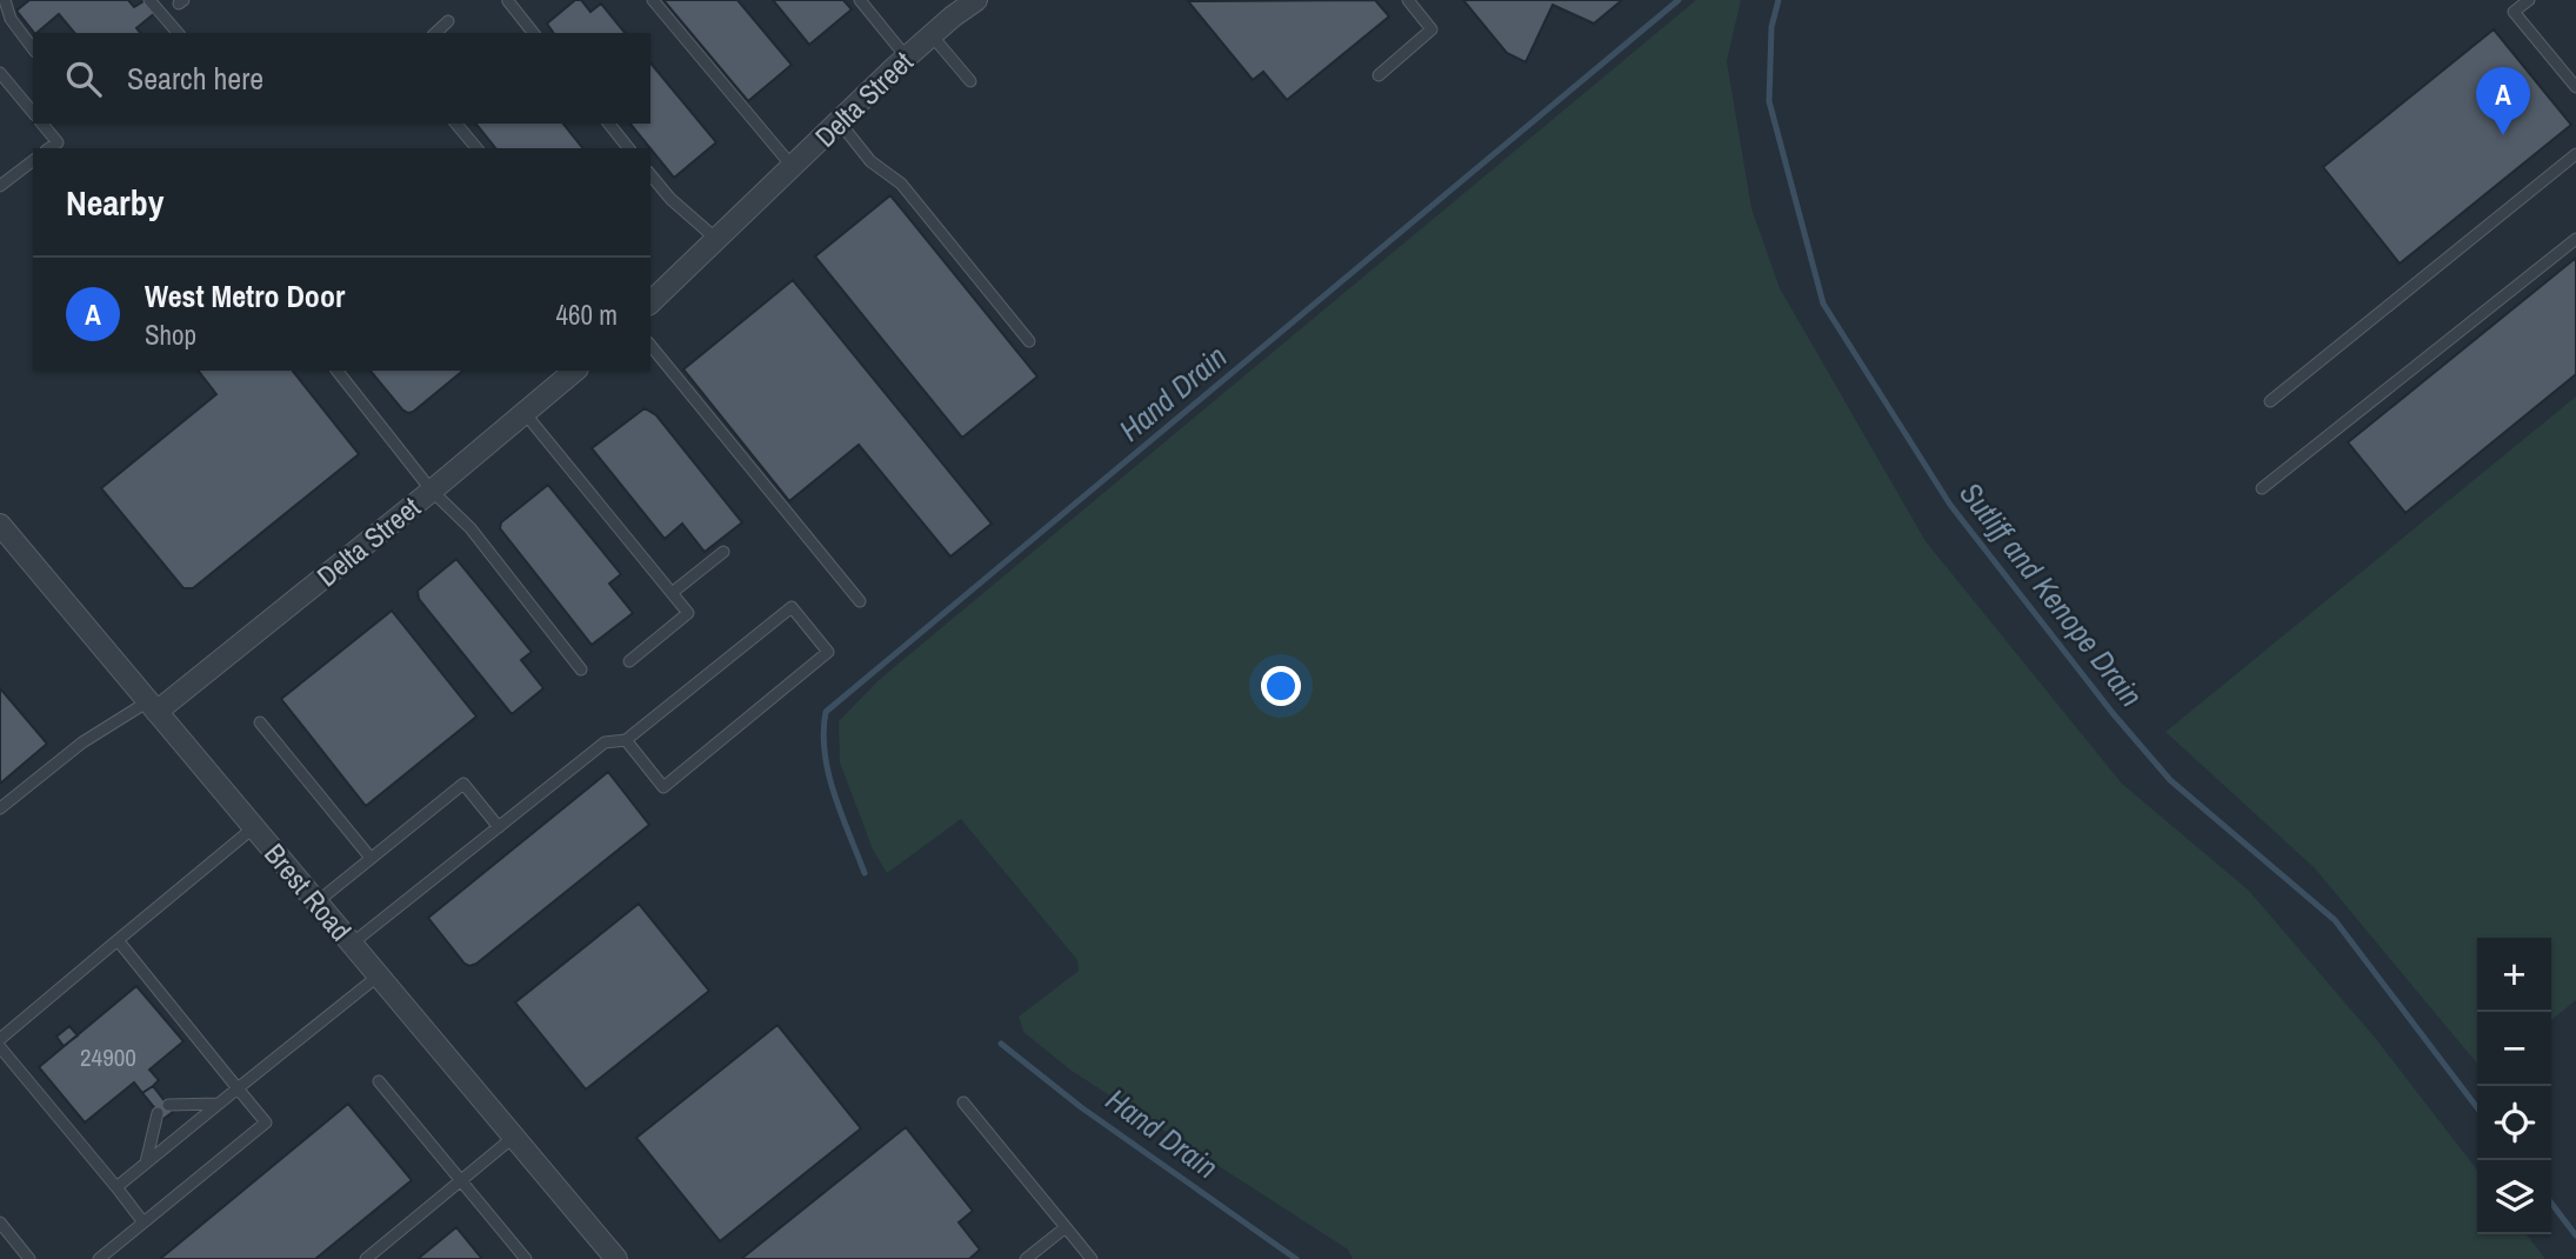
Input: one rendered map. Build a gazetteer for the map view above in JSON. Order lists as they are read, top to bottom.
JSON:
{
  "streets": {
    "street": ["Delta Street", "Brest Road"]
  },
  "crossings": [
    ["Delta Street", "Brest Road"]
  ],
  "water": ["Hand Drain", "Sutliff and Kenope Drain"],
  "house_numbers": ["24900"],
  "page": {
    "search": "Search here",
    "pins": "A",
    "heading": "Nearby",
    "list": [
      {
        "mark": "A",
        "name": "West Metro Door",
        "note": "Shop",
        "value": "460 m"
      }
    ],
    "map_buttons": ["+", "−"]
  }
}
